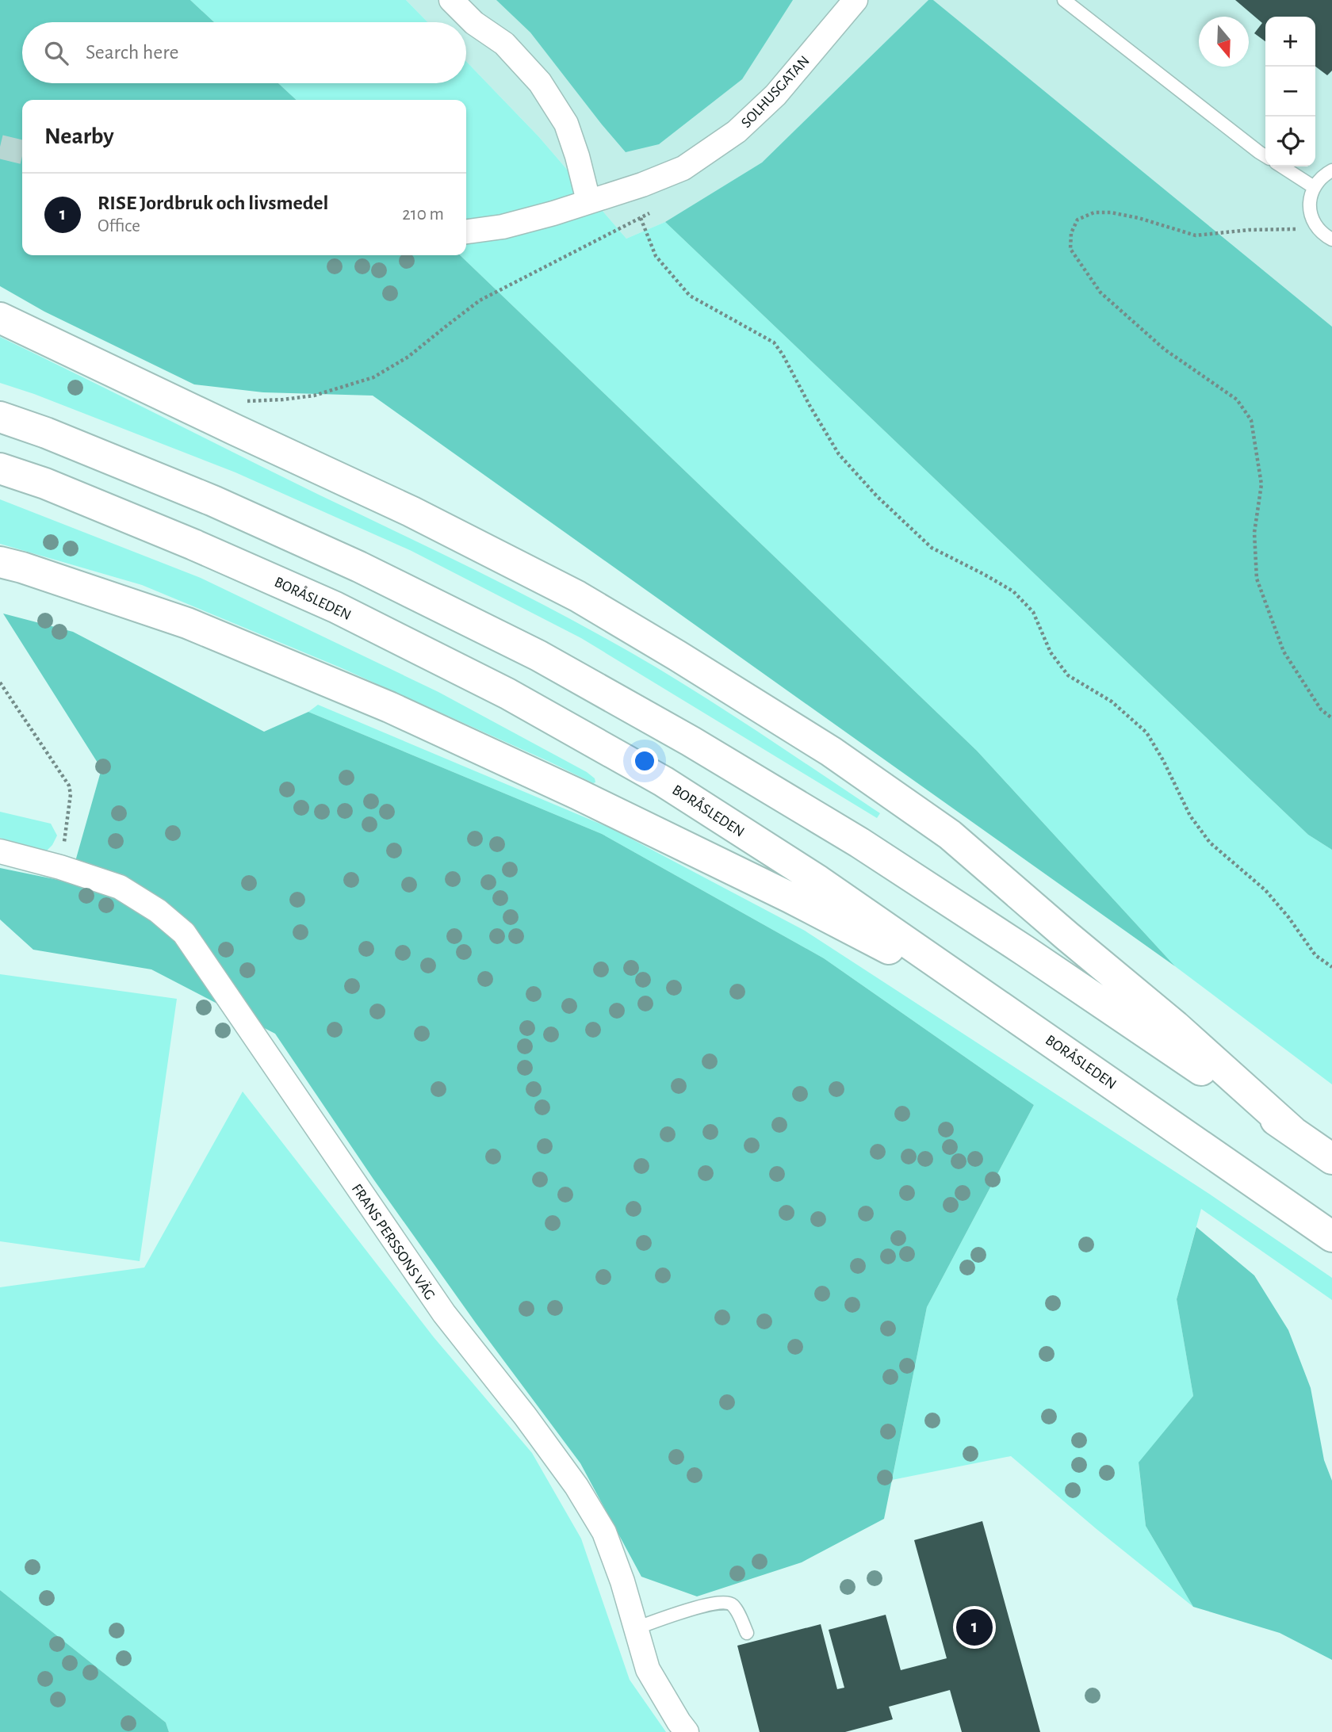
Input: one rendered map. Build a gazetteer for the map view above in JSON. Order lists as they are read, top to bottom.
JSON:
{
  "streets": {
    "highway": ["BORÅSLEDEN"],
    "street": ["SOLHUSGATAN", "FRANS PERSSONS VÄG"]
  },
  "north": "bottom",
  "page": {
    "map_buttons": ["+", "−"],
    "search": "Search here",
    "heading": "Nearby",
    "list": [
      {
        "mark": "1",
        "name": "RISE Jordbruk och livsmedel",
        "note": "Office",
        "value": "210 m"
      }
    ],
    "pins": "1"
  }
}
